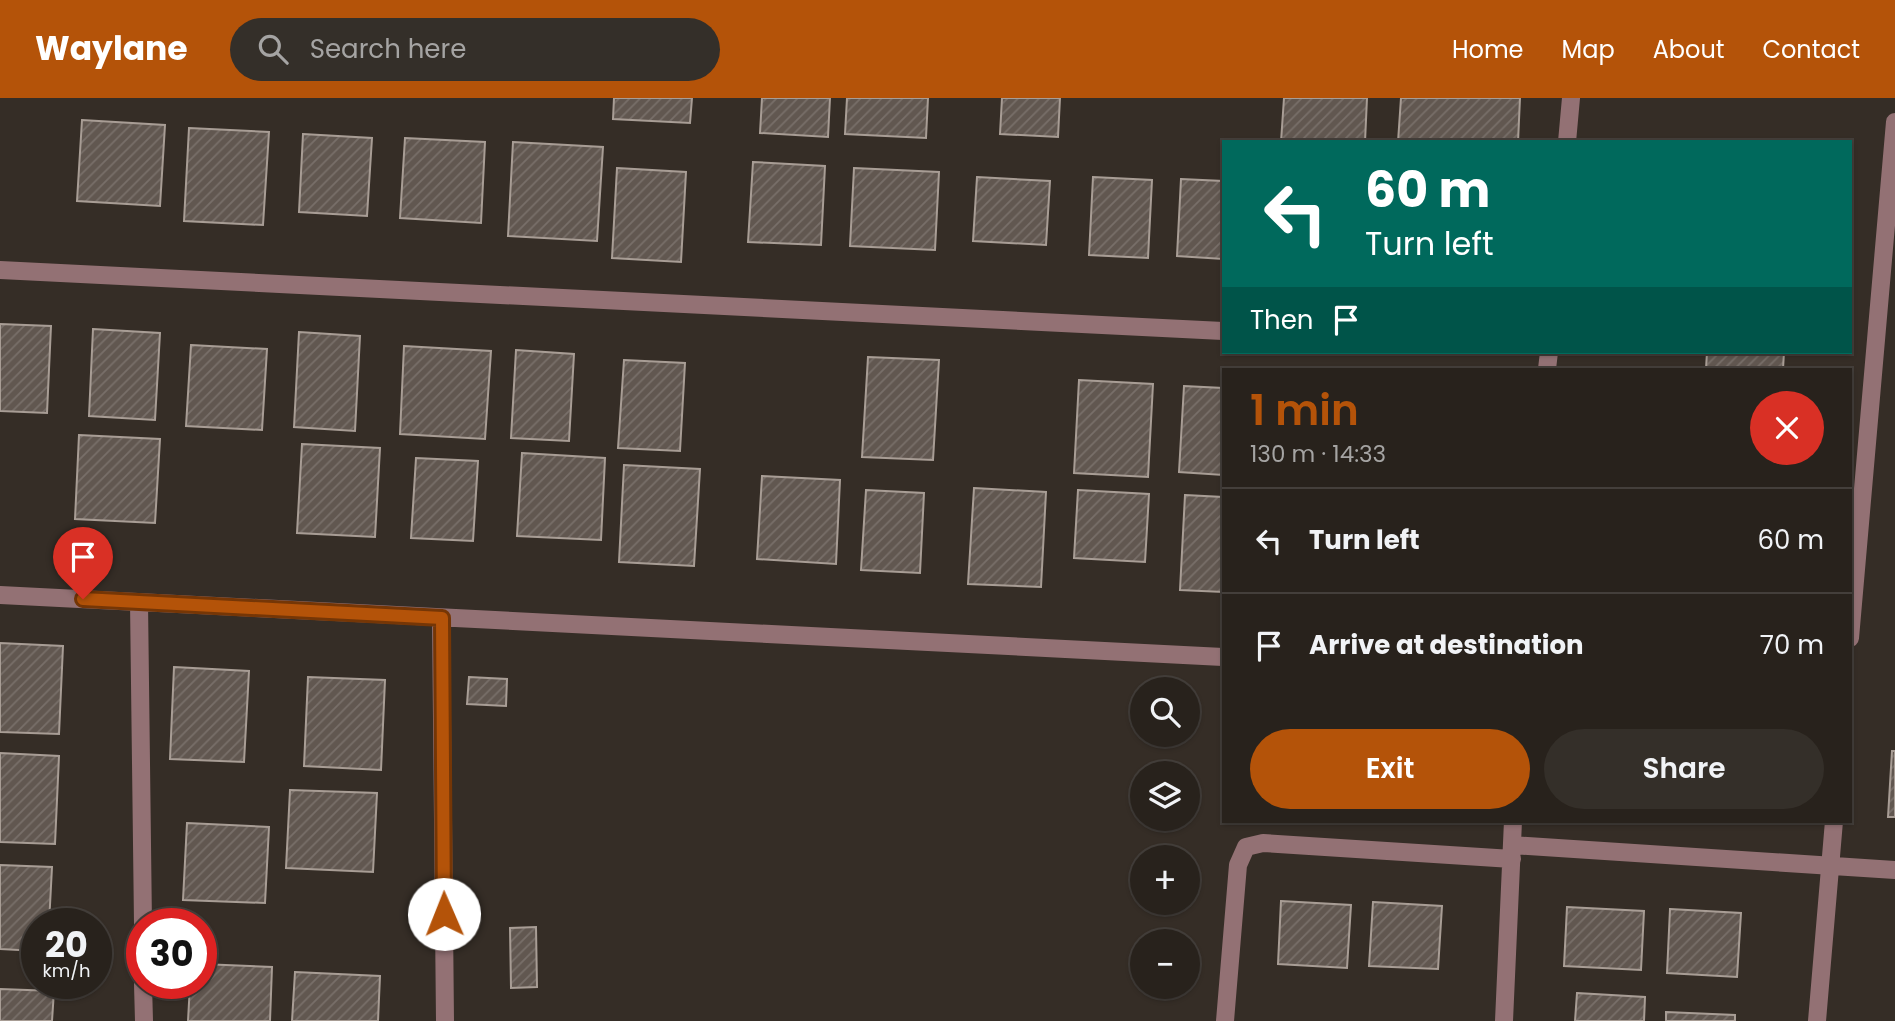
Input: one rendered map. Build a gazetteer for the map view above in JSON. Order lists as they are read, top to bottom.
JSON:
{
  "page": {
    "header": "Waylane",
    "search": "Search here",
    "nav": [
      "Home",
      "Map",
      "About",
      "Contact"
    ],
    "turn": ["60 m", "Turn left"],
    "then": "Then",
    "heading": ["1 min", "130 m · 14:33"],
    "list": [
      {
        "name": "Turn left",
        "value": "60 m"
      },
      {
        "name": "Arrive at destination",
        "value": "70 m"
      }
    ],
    "map_buttons": ["+", "−"],
    "buttons": ["Exit", "Share"],
    "speed": "20 km/h",
    "limit": "30"
  }
}
